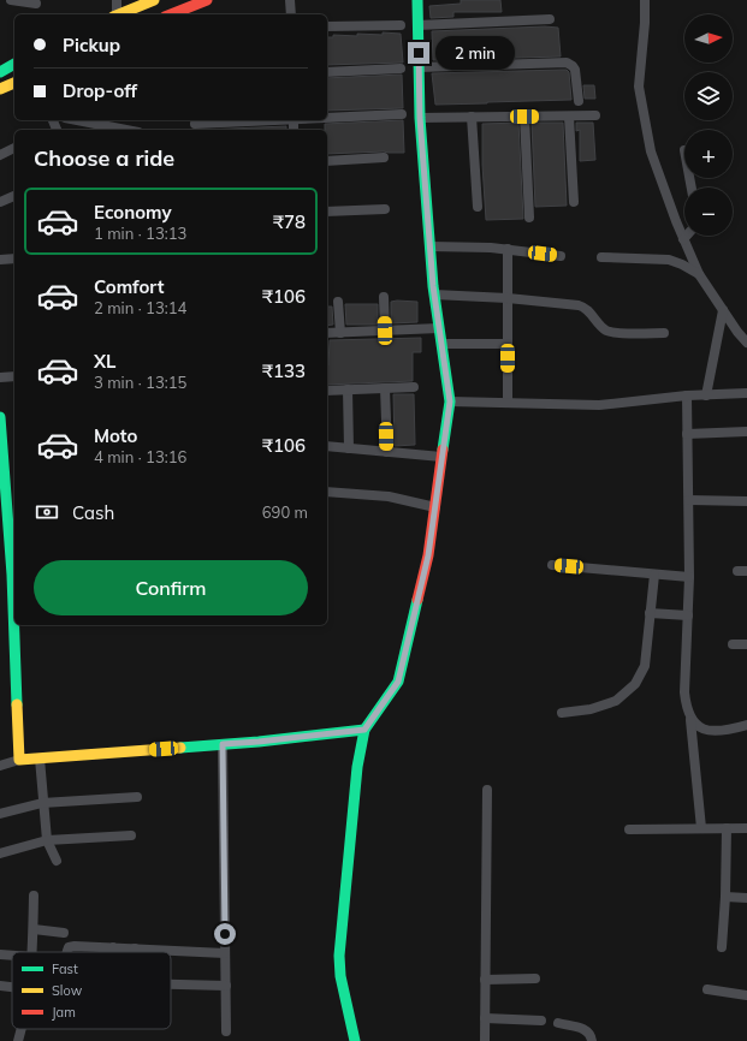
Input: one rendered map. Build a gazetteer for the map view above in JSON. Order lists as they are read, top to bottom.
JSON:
{
  "legend": ["Fast", "Slow", "Jam"],
  "north": "right",
  "page": {
    "map_buttons": ["+", "−"],
    "banner": ["Pickup", "Drop-off"],
    "bubble": "2 min",
    "heading": "Choose a ride",
    "list": [
      {
        "name": "Economy",
        "note": "1 min · 13:13",
        "value": "₹78"
      },
      {
        "name": "Comfort",
        "note": "2 min · 13:14",
        "value": "₹106"
      },
      {
        "name": "XL",
        "note": "3 min · 13:15",
        "value": "₹133"
      },
      {
        "name": "Moto",
        "note": "4 min · 13:16",
        "value": "₹106"
      }
    ],
    "pay": ["Cash", "690 m"],
    "buttons": "Confirm"
  }
}
